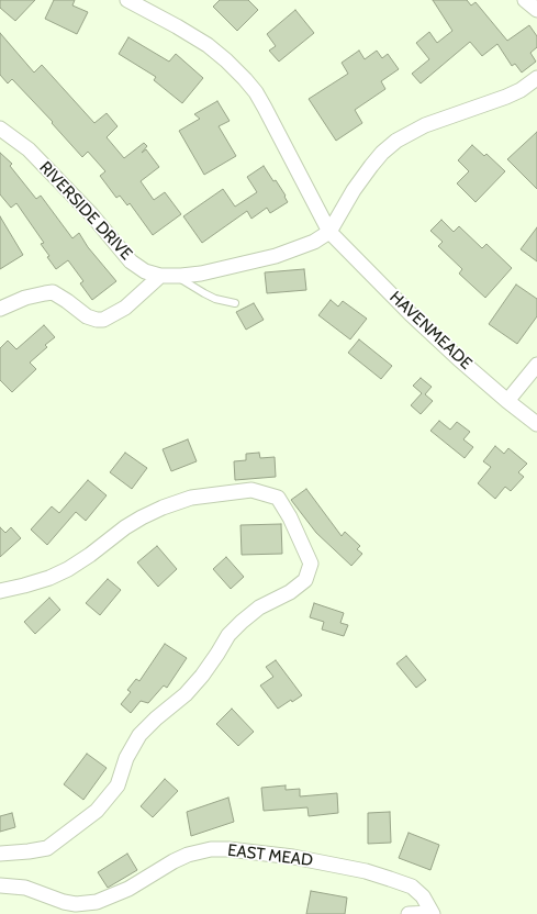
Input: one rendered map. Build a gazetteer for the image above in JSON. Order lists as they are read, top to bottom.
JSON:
{
  "streets": {
    "street": ["RIVERSIDE DRIVE", "HAVENMEADE", "EAST MEAD"]
  },
  "crossings": [
    ["RIVERSIDE DRIVE", "HAVENMEADE"]
  ]
}
